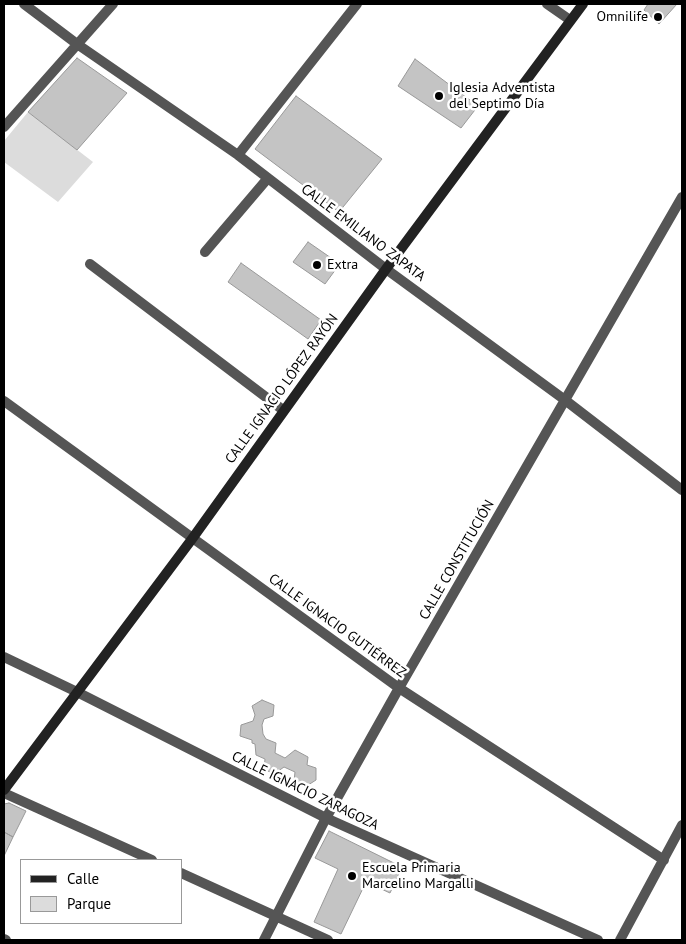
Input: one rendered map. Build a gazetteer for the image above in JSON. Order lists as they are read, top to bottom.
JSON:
{
  "streets": {
    "main road": ["CALLE IGNACIO LÓPEZ RAYÓN"],
    "street": [
      "CALLE EMILIANO ZAPATA",
      "CALLE CONSTITUCIÓN",
      "CALLE IGNACIO GUTIÉRREZ",
      "CALLE IGNACIO ZARAGOZA"
    ]
  },
  "crossings": [
    ["CALLE EMILIANO ZAPATA", "CALLE IGNACIO LÓPEZ RAYÓN"],
    ["CALLE EMILIANO ZAPATA", "CALLE CONSTITUCIÓN"],
    ["CALLE IGNACIO LÓPEZ RAYÓN", "CALLE IGNACIO GUTIÉRREZ"],
    ["CALLE IGNACIO LÓPEZ RAYÓN", "CALLE IGNACIO ZARAGOZA"],
    ["CALLE CONSTITUCIÓN", "CALLE IGNACIO GUTIÉRREZ"],
    ["CALLE CONSTITUCIÓN", "CALLE IGNACIO ZARAGOZA"]
  ],
  "places": [
    "Omnilife",
    "Iglesia Adventista del Septimo Día",
    "Extra",
    "Escuela Primaria Marcelino Margalli"
  ],
  "legend": ["Calle", "Parque"]
}
